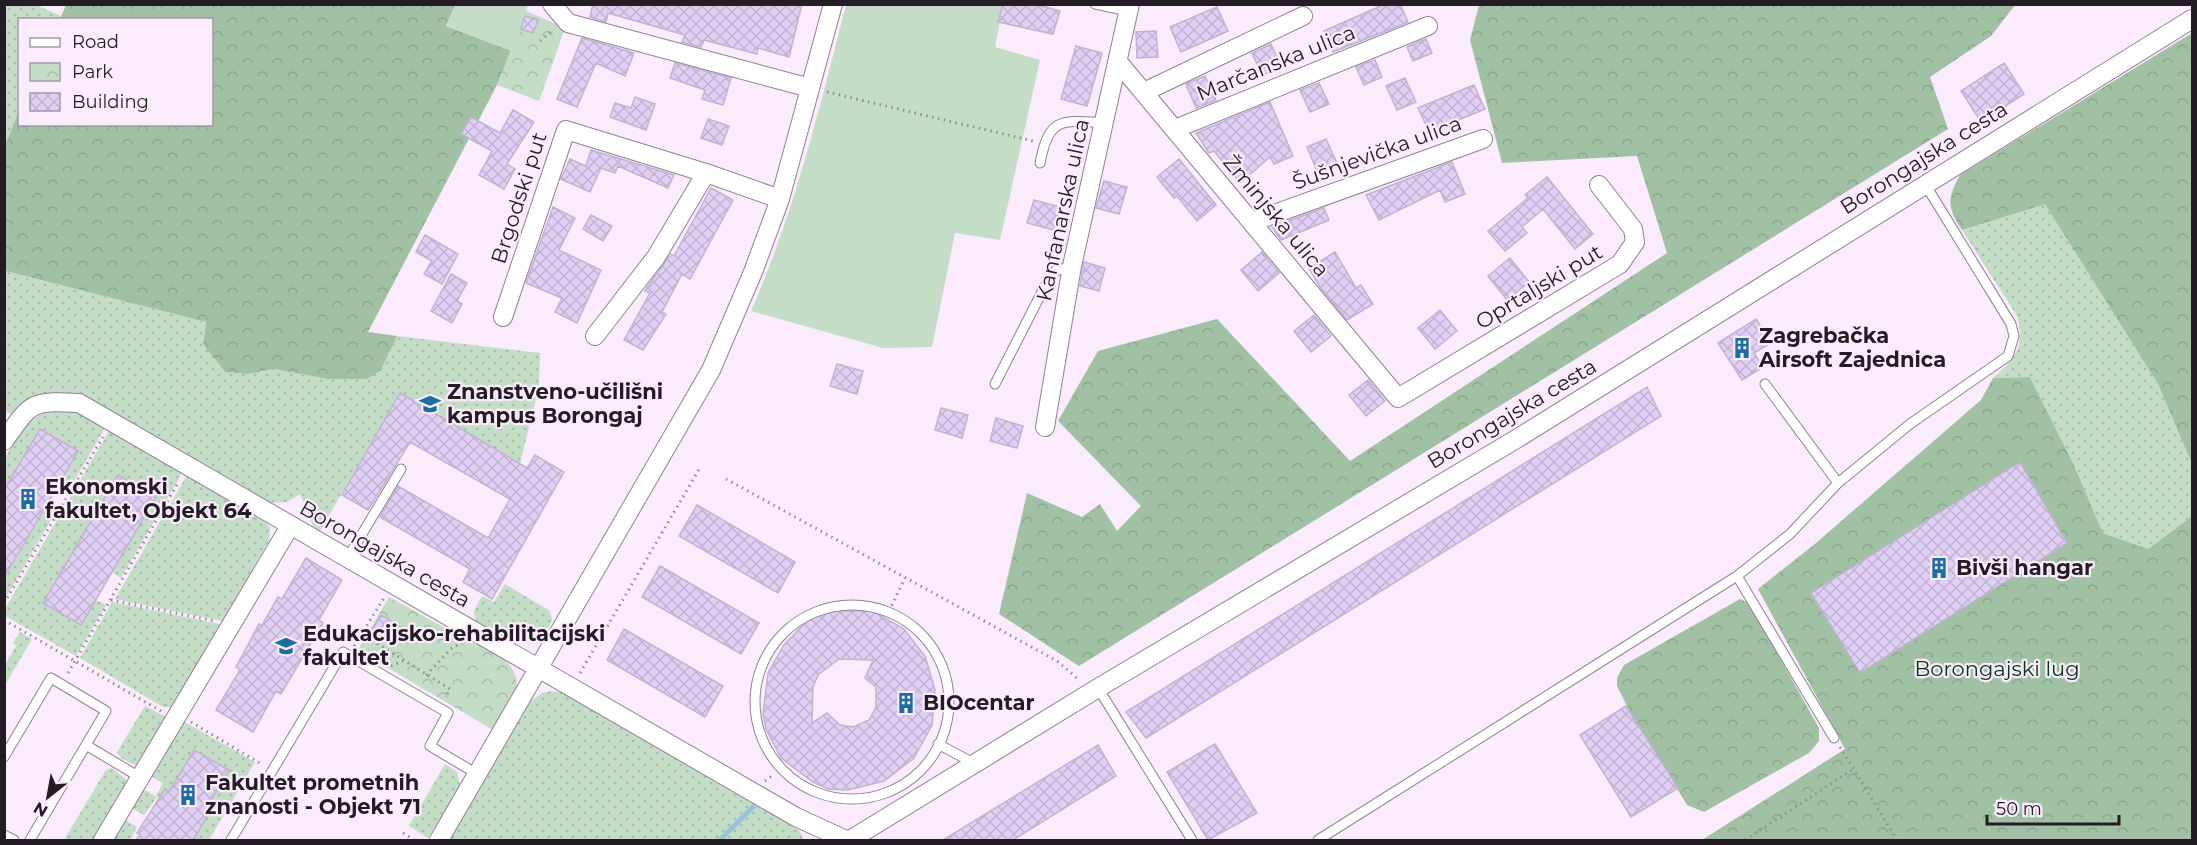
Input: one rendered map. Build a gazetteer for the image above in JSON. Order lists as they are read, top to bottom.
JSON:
{
  "streets": {
    "street": [
      "Marčanska ulica",
      "Šušnjevička ulica",
      "Borongajska cesta",
      "Brgodski put",
      "Kanfanarska ulica",
      "Žminjska ulica",
      "Oprtaljski put"
    ]
  },
  "crossings": [
    ["Marčanska ulica", "Žminjska ulica"],
    ["Šušnjevička ulica", "Žminjska ulica"],
    ["Kanfanarska ulica", "Žminjska ulica"],
    ["Žminjska ulica", "Oprtaljski put"]
  ],
  "parks": ["Borongajski lug"],
  "places": {
    "building": [
      "Zagrebačka Airsoft Zajednica",
      "Ekonomski fakultet, Objekt 64",
      "Bivši hangar",
      "BIOcentar",
      "Fakultet prometnih znanosti - Objekt 71"
    ],
    "school or university": ["Znanstveno-učilišni kampus Borongaj", "Edukacijsko-rehabilitacijski fakultet"]
  },
  "legend": ["Road", "Park", "Building"],
  "scale_bar": "50 m",
  "north": "bottom left"
}
